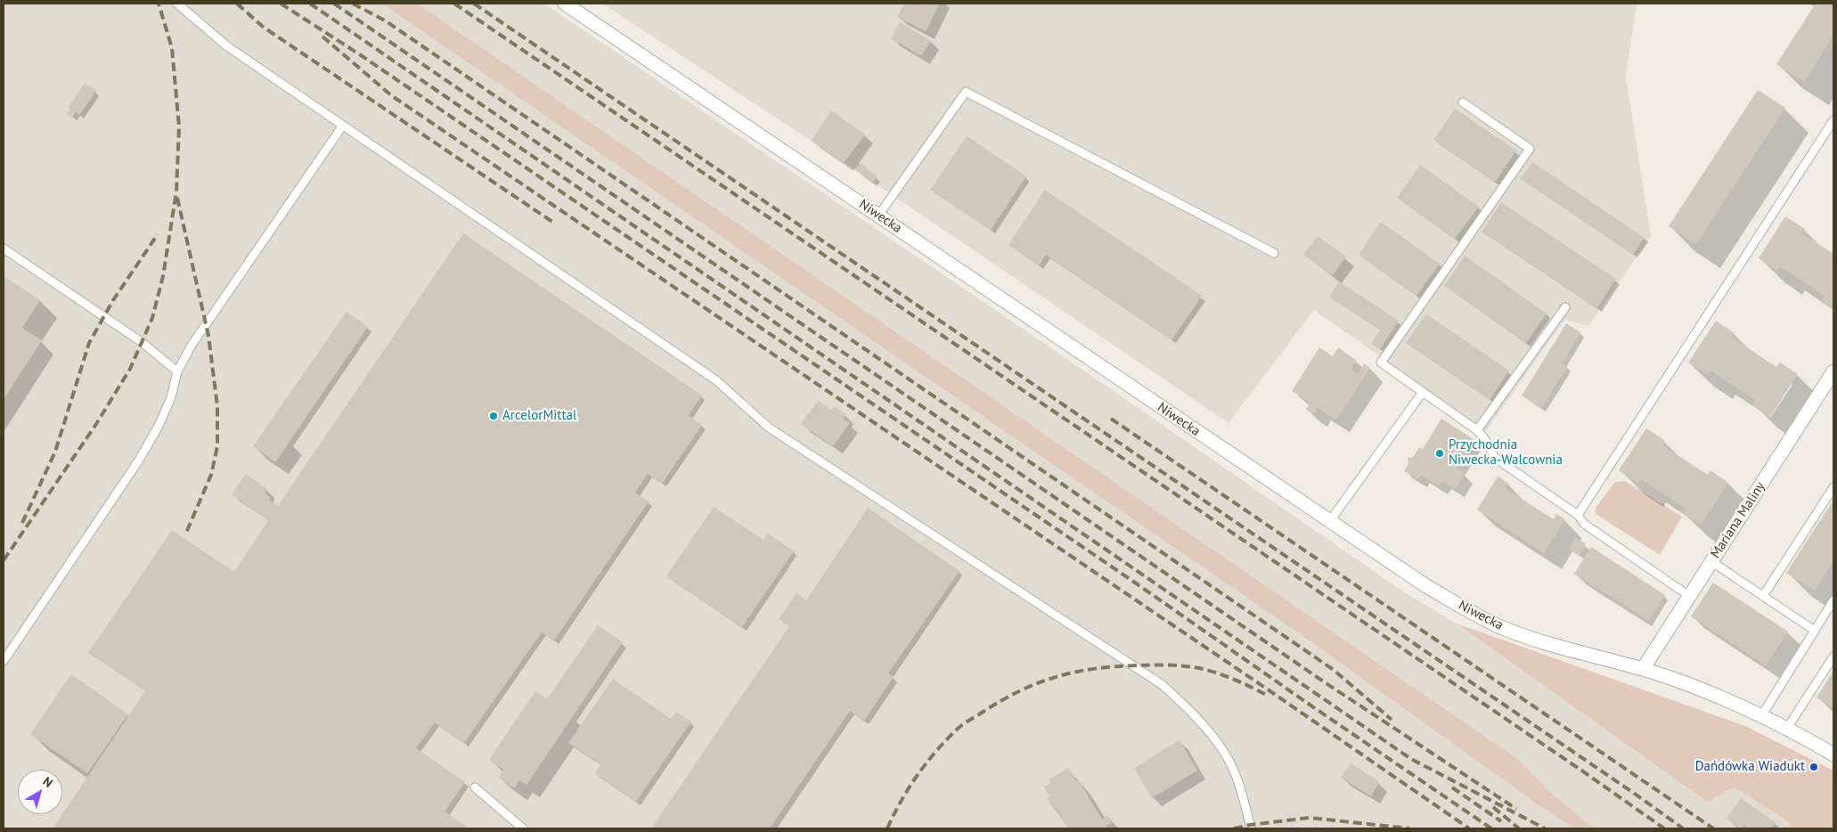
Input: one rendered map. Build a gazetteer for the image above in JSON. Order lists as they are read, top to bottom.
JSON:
{
  "streets": {
    "street": ["Niwecka", "Mariana Maliny"]
  },
  "crossings": [
    ["Niwecka", "Mariana Maliny"]
  ],
  "places": ["ArcelorMittal", "Przychodnia Niwecka-Walcownia", "Dańdówka Wiadukt"],
  "north": "top right"
}
